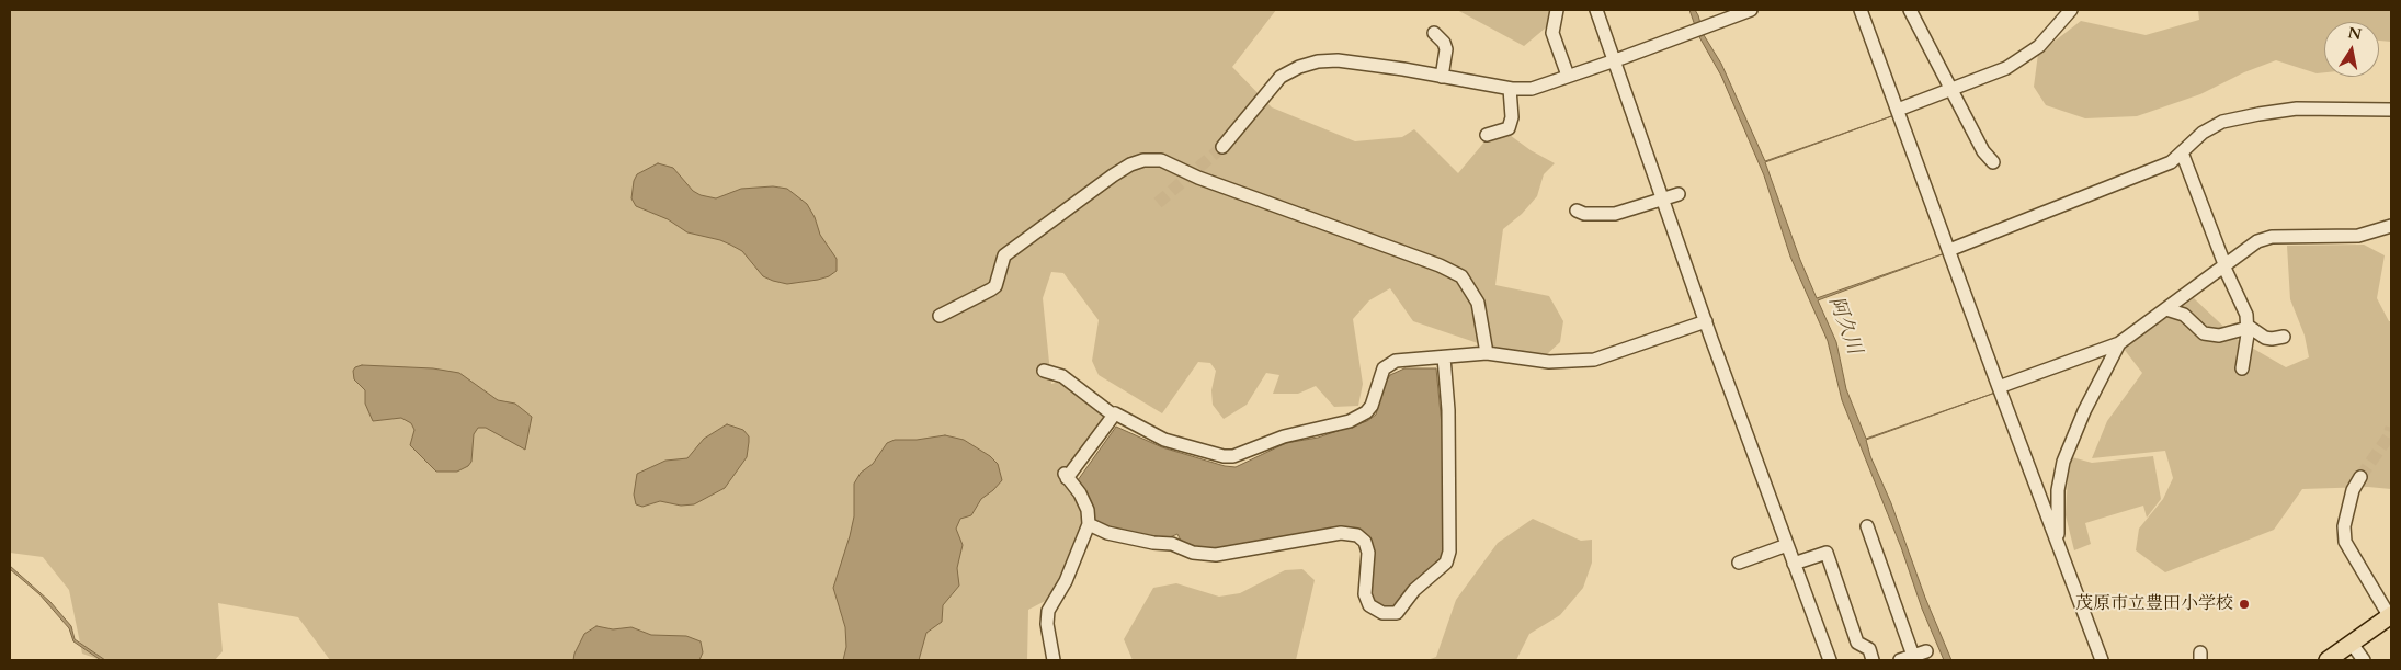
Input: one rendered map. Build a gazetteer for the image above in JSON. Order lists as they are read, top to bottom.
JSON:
{
  "water": ["阿久川"],
  "places": ["茂原市立豊田小学校"],
  "north": "top"
}
